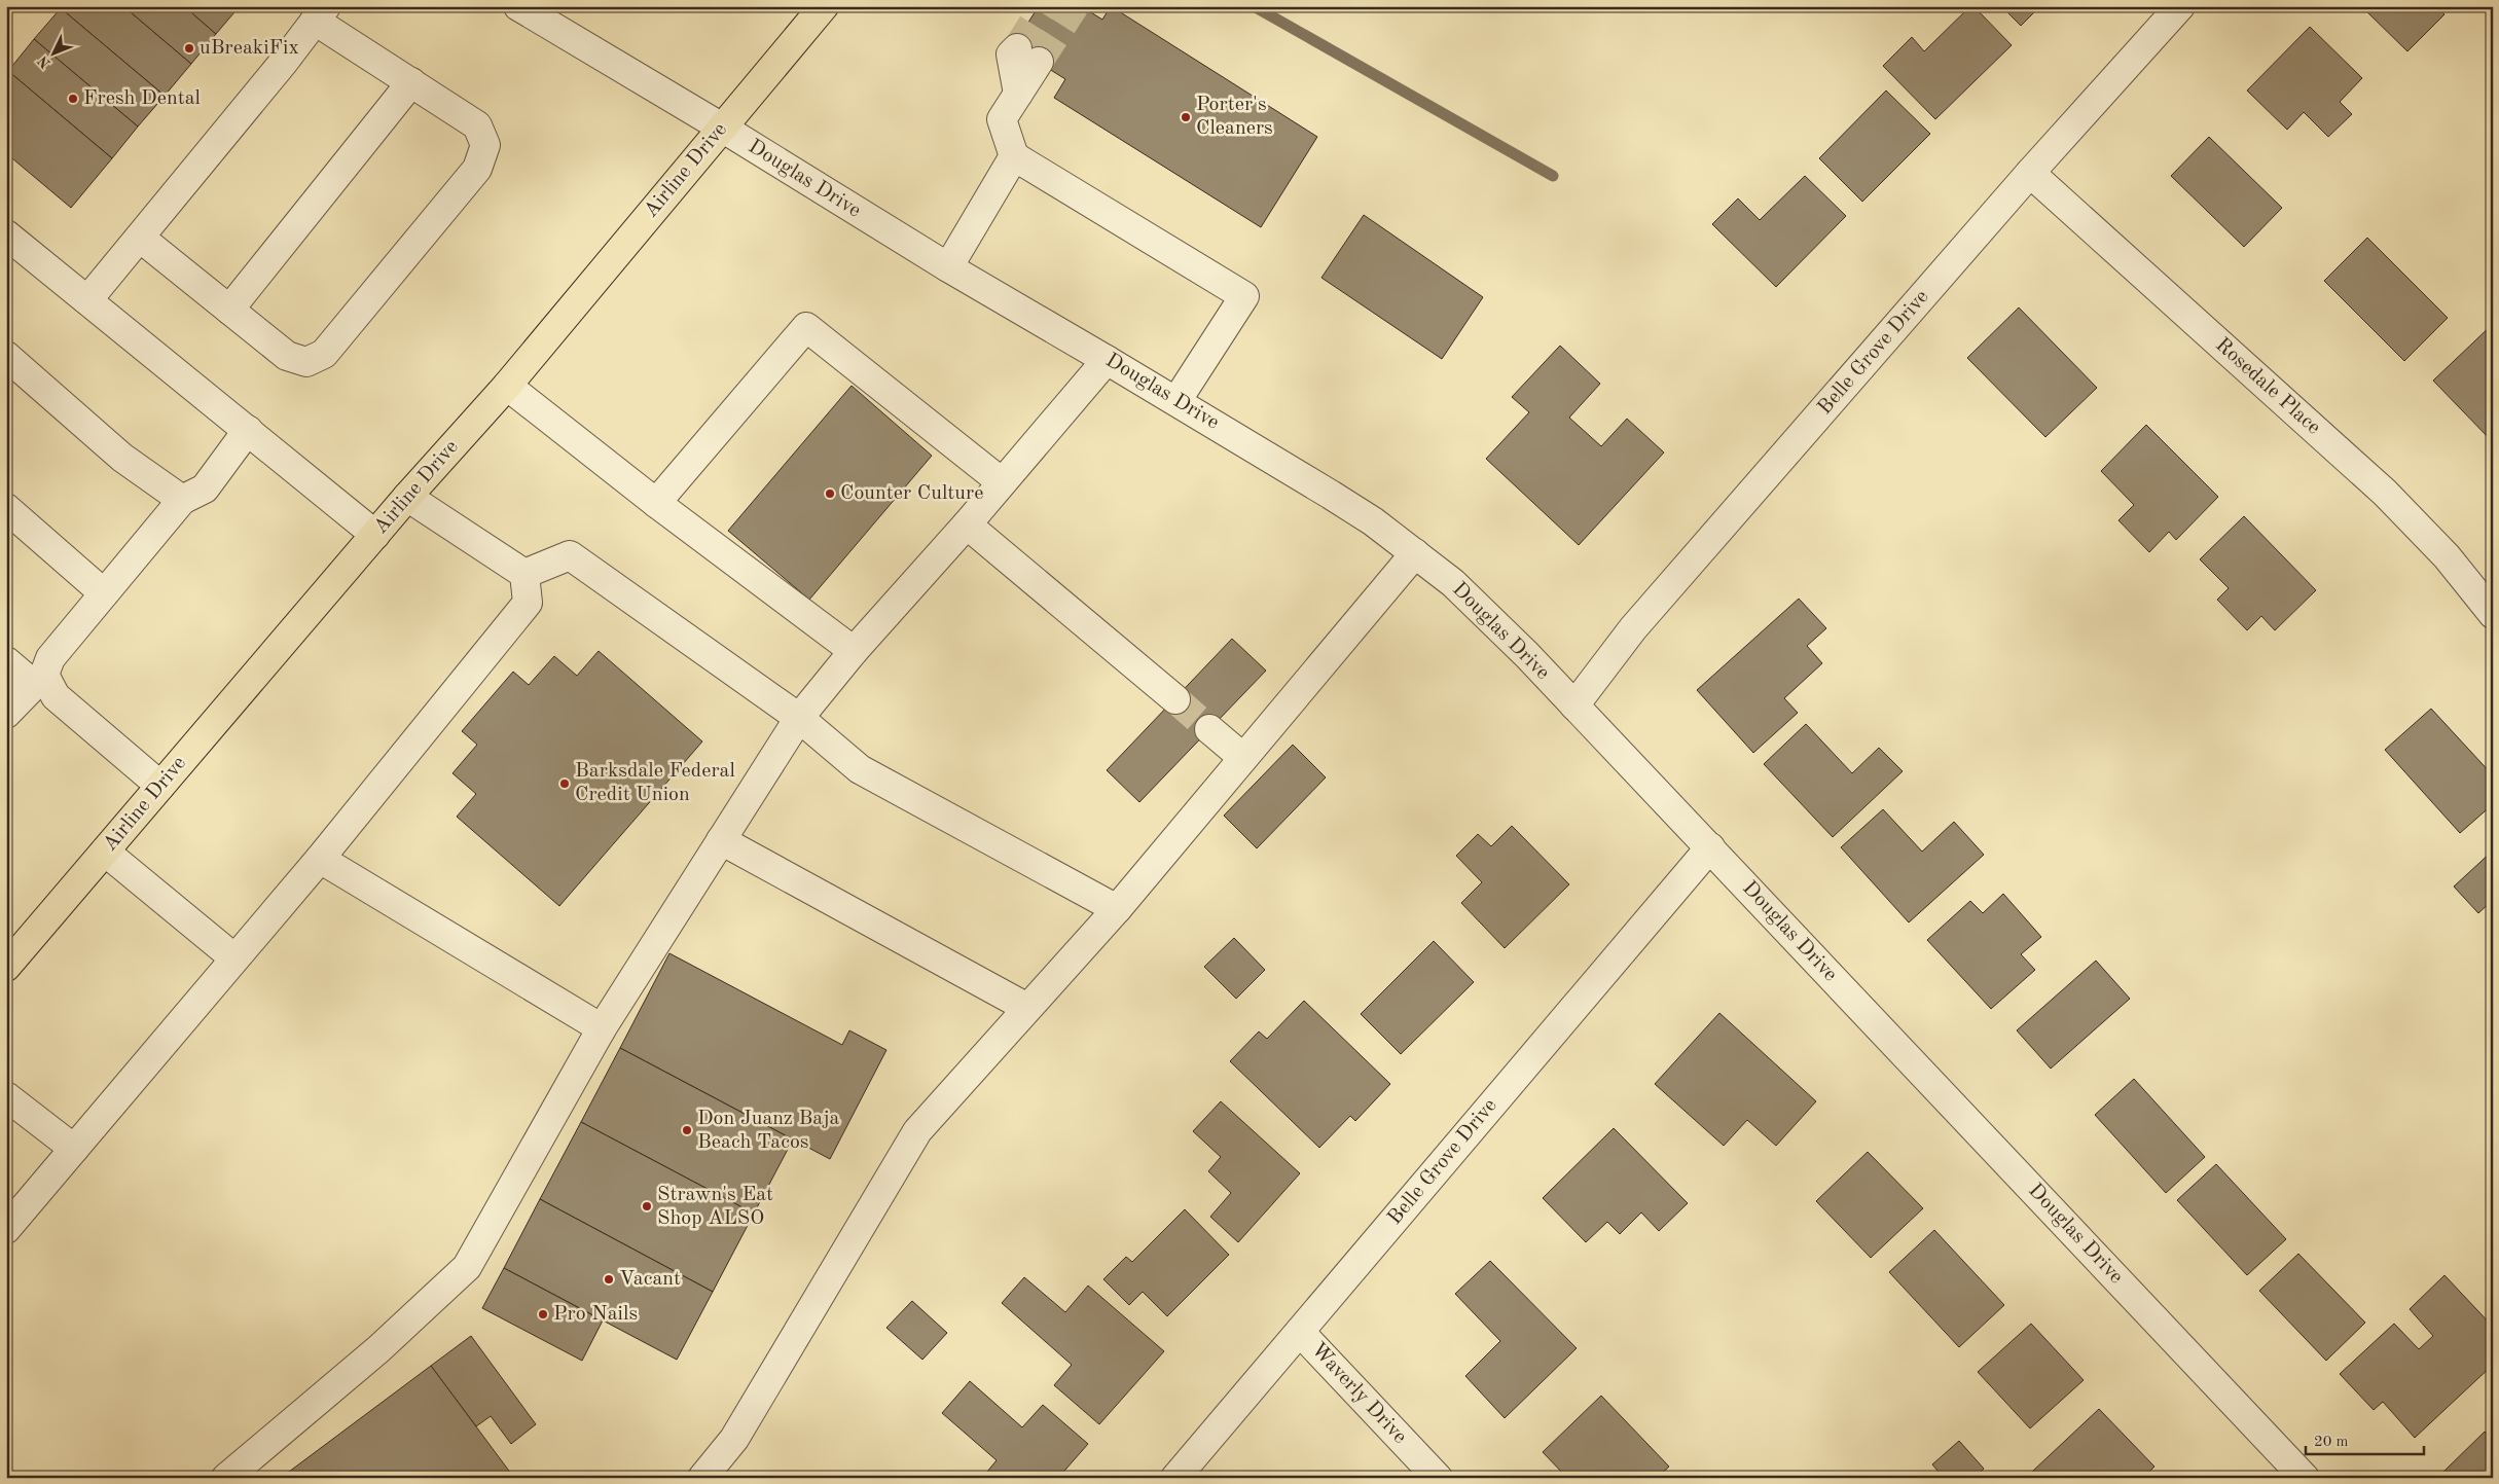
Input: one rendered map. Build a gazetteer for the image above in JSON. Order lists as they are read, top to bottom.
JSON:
{
  "streets": {
    "main road": ["Airline Drive"],
    "street": [
      "Douglas Drive",
      "Belle Grove Drive",
      "Rosedale Place",
      "Waverly Drive"
    ]
  },
  "crossings": [
    ["Airline Drive", "Douglas Drive"],
    ["Douglas Drive", "Belle Grove Drive"],
    ["Belle Grove Drive", "Rosedale Place"],
    ["Belle Grove Drive", "Waverly Drive"]
  ],
  "places": [
    "uBreakiFix",
    "Fresh Dental",
    "Porter's Cleaners",
    "Counter Culture",
    "Barksdale Federal Credit Union",
    "Don Juanz Baja Beach Tacos",
    "Strawn's Eat Shop ALSO",
    "Vacant",
    "Pro Nails"
  ],
  "scale_bar": "20 m",
  "north": "bottom left"
}
